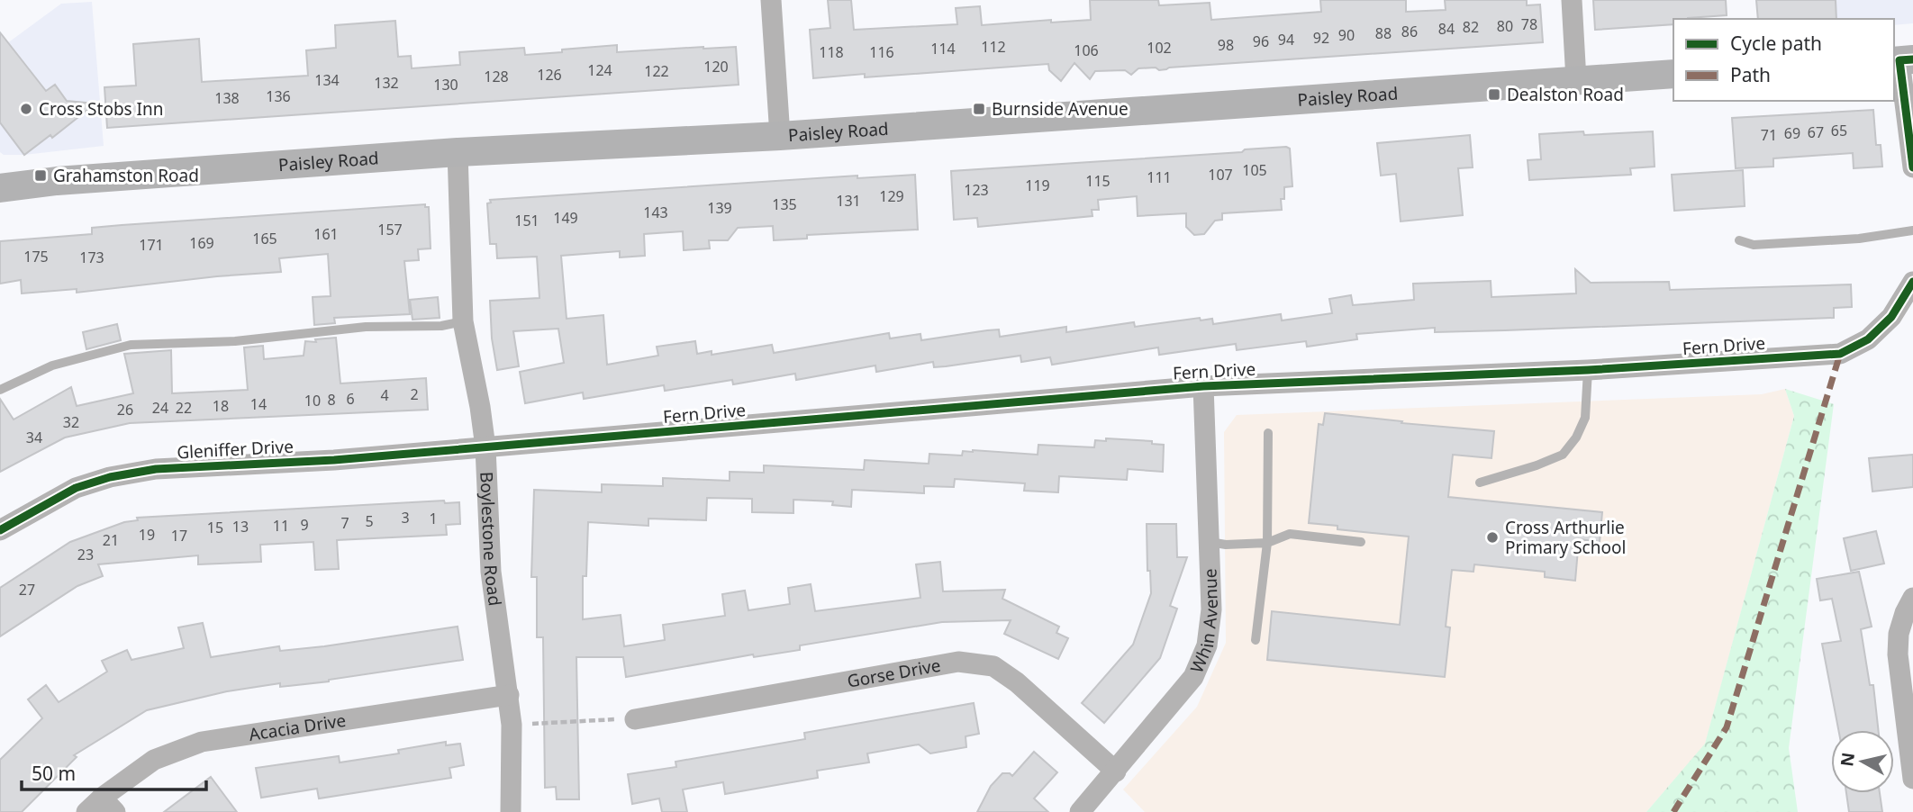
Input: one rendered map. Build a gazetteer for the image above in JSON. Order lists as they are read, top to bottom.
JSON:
{
  "streets": {
    "main road": ["Paisley Road"],
    "street": [
      "Fern Drive",
      "Gleniffer Drive",
      "Boylestone Road",
      "Whin Avenue",
      "Gorse Drive",
      "Acacia Drive"
    ]
  },
  "crossings": [
    ["Paisley Road", "Boylestone Road"],
    ["Fern Drive", "Gleniffer Drive"],
    ["Fern Drive", "Boylestone Road"],
    ["Fern Drive", "Whin Avenue"],
    ["Gleniffer Drive", "Boylestone Road"],
    ["Boylestone Road", "Acacia Drive"],
    ["Whin Avenue", "Gorse Drive"]
  ],
  "places": {
    "transit": ["Dealston Road", "Burnside Avenue", "Grahamston Road"],
    "other": ["Cross Stobs Inn", "Cross Arthurlie Primary School"]
  },
  "house_numbers": [
    "78",
    "80",
    "82",
    "84",
    "86",
    "88",
    "90",
    "92",
    "94",
    "96",
    "98",
    "112",
    "102",
    "114",
    "106",
    "118",
    "116",
    "120",
    "124",
    "122",
    "126",
    "128",
    "134",
    "132",
    "130",
    "136",
    "138",
    "65",
    "67",
    "69",
    "71",
    "105",
    "107",
    "111",
    "115",
    "119",
    "123",
    "129",
    "131",
    "135",
    "139",
    "143",
    "149",
    "151",
    "157",
    "161",
    "165",
    "169",
    "171",
    "175",
    "173",
    "2",
    "4",
    "6",
    "8",
    "10",
    "14",
    "18",
    "24",
    "22",
    "26",
    "32",
    "34",
    "3",
    "1",
    "5",
    "7",
    "9",
    "11",
    "13",
    "15",
    "19",
    "17",
    "21",
    "23",
    "27"
  ],
  "legend": ["Cycle path", "Path"],
  "scale_bar": "50 m",
  "north": "left"
}
